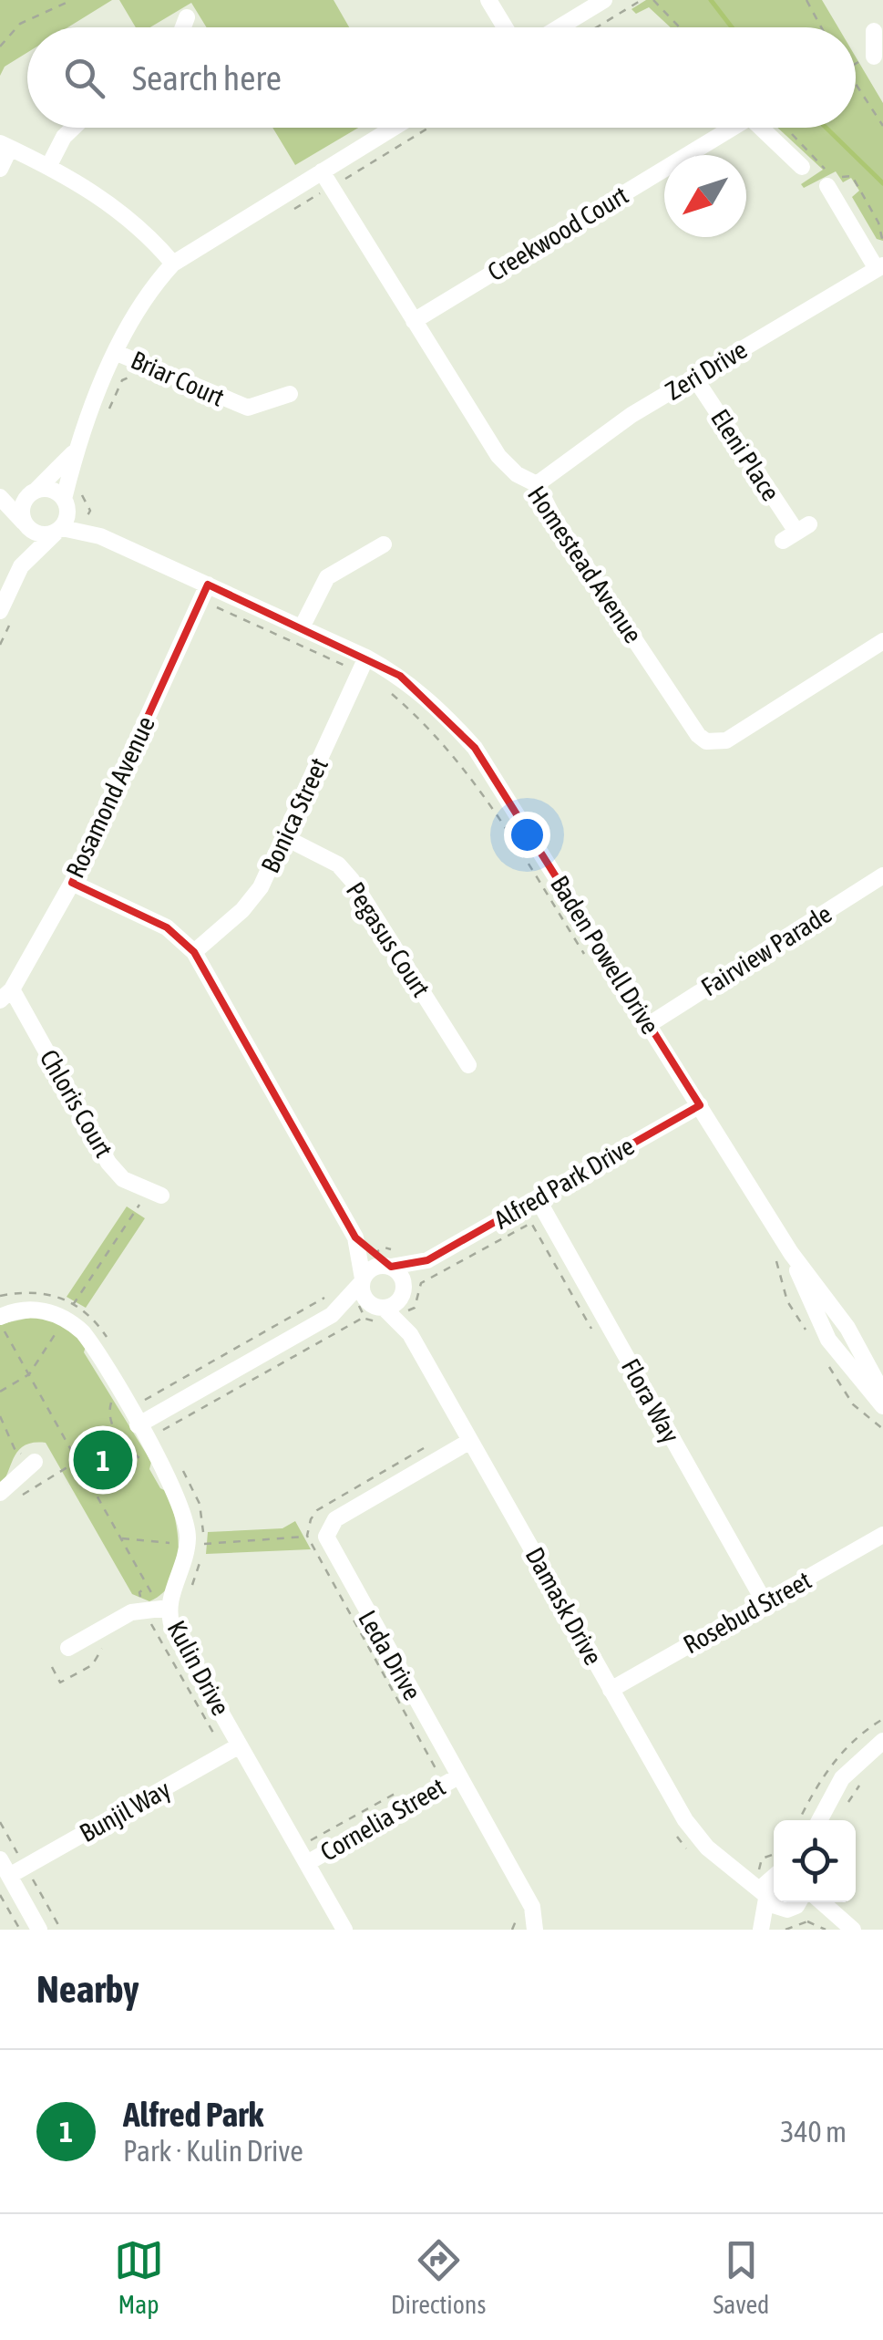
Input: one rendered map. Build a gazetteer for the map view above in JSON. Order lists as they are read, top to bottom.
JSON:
{
  "streets": {
    "street": [
      "Creekwood Court",
      "Zeri Drive",
      "Briar Court",
      "Eleni Place",
      "Homestead Avenue",
      "Rosamond Avenue",
      "Bonica Street",
      "Pegasus Court",
      "Fairview Parade",
      "Baden Powell Drive",
      "Chloris Court",
      "Alfred Park Drive",
      "Flora Way",
      "Damask Drive",
      "Rosebud Street",
      "Leda Drive",
      "Kulin Drive",
      "Bunjil Way",
      "Cornelia Street"
    ]
  },
  "crossings": [
    ["Creekwood Court", "Homestead Avenue"],
    ["Zeri Drive", "Eleni Place"],
    ["Zeri Drive", "Homestead Avenue"],
    ["Rosamond Avenue", "Baden Powell Drive"],
    ["Rosamond Avenue", "Chloris Court"],
    ["Bonica Street", "Pegasus Court"],
    ["Bonica Street", "Baden Powell Drive"],
    ["Fairview Parade", "Baden Powell Drive"],
    ["Baden Powell Drive", "Alfred Park Drive"],
    ["Alfred Park Drive", "Flora Way"],
    ["Alfred Park Drive", "Damask Drive"],
    ["Flora Way", "Rosebud Street"],
    ["Damask Drive", "Rosebud Street"],
    ["Damask Drive", "Leda Drive"],
    ["Leda Drive", "Cornelia Street"],
    ["Kulin Drive", "Bunjil Way"],
    ["Kulin Drive", "Cornelia Street"]
  ],
  "north": "bottom left",
  "page": {
    "search": "Search here",
    "pins": "1",
    "heading": "Nearby",
    "list": [
      {
        "mark": "1",
        "name": "Alfred Park",
        "note": "Park · Kulin Drive",
        "value": "340 m"
      }
    ],
    "nav": ["Map", "Directions", "Saved"]
  }
}
